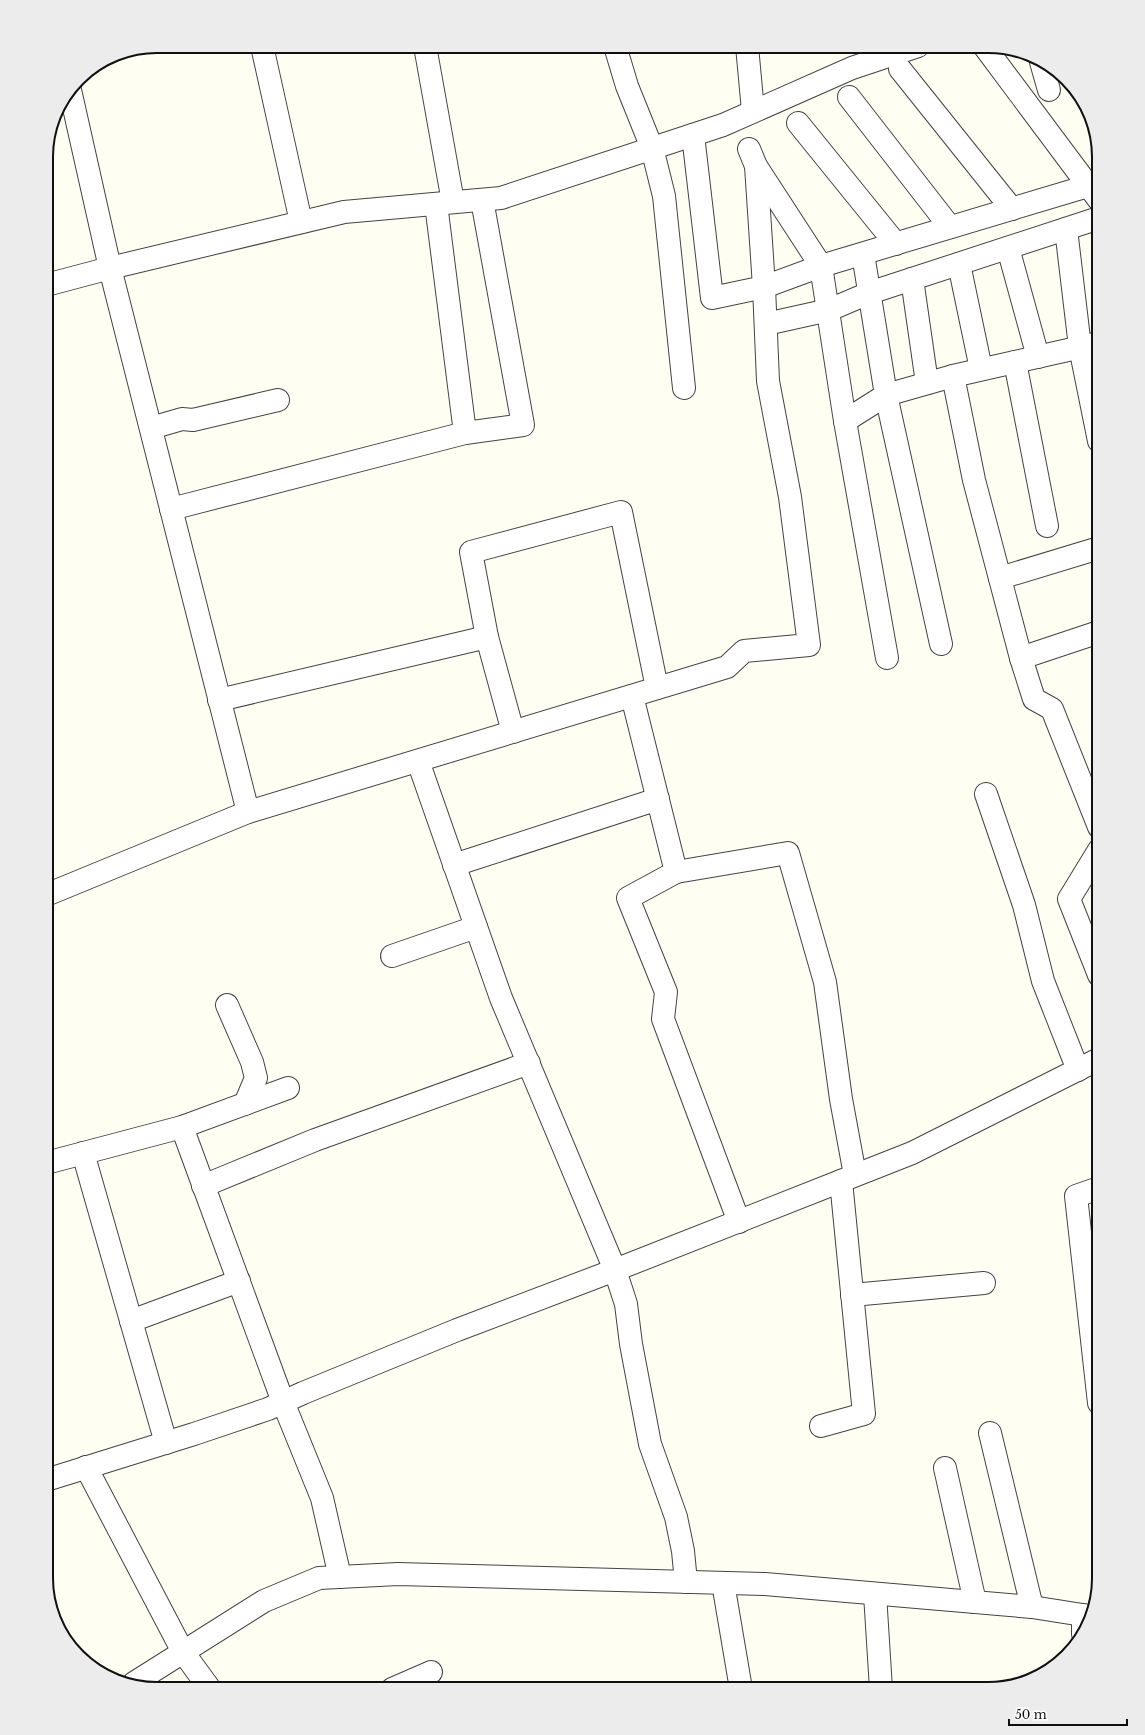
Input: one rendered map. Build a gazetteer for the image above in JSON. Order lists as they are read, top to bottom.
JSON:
{
  "scale_bar": "50 m"
}
